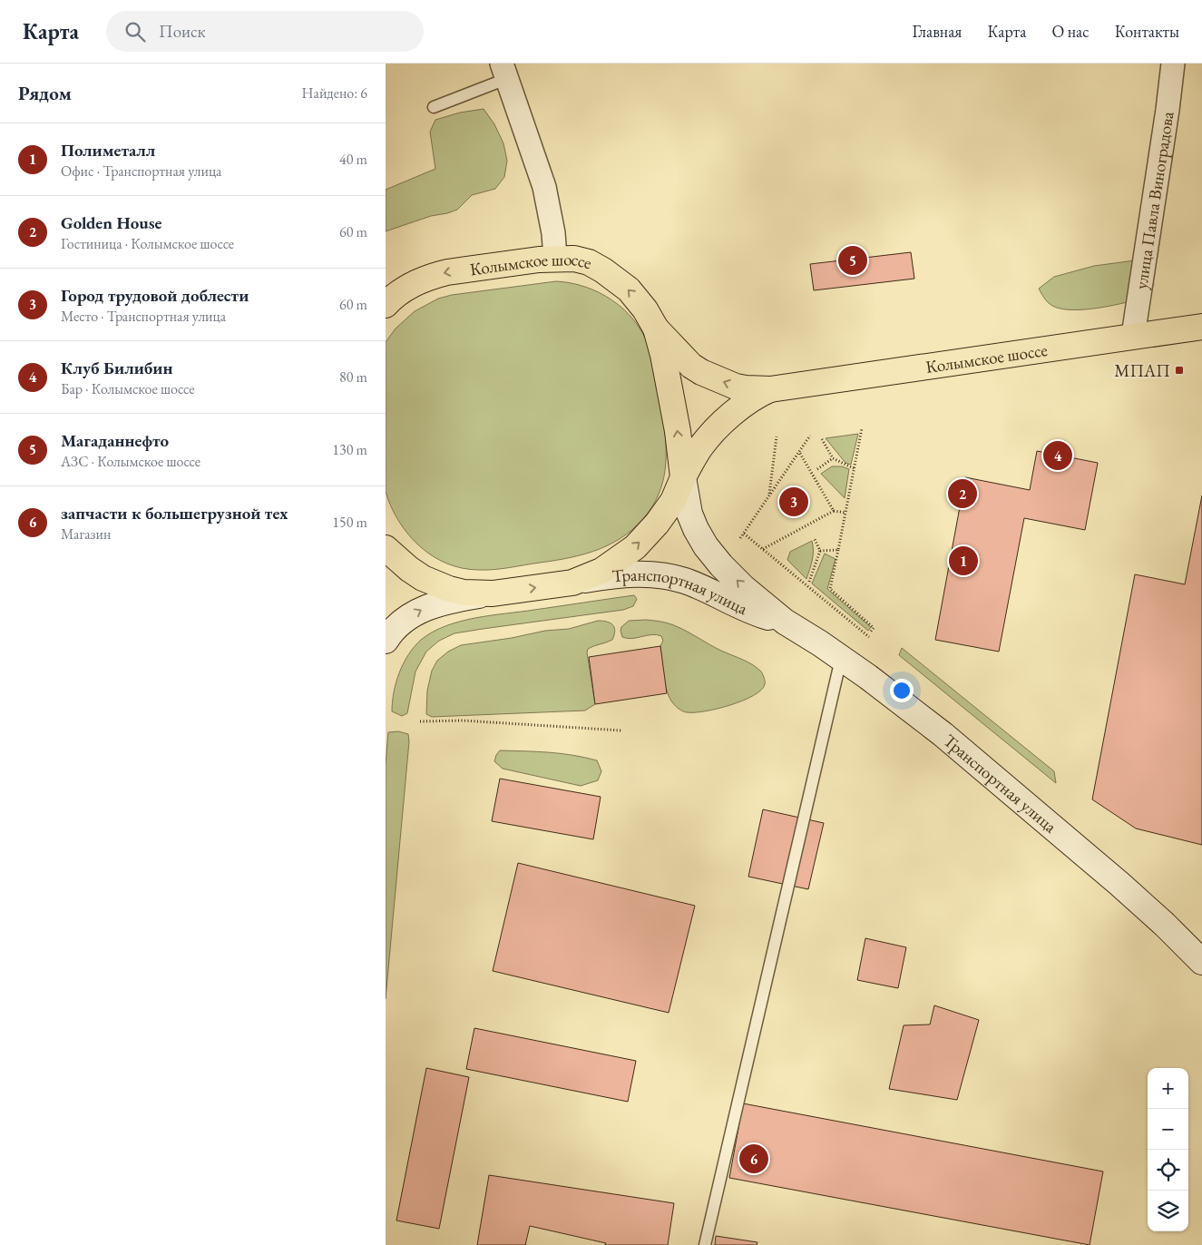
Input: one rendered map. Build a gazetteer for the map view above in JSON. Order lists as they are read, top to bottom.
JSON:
{
  "streets": {
    "main road": ["Колымское шоссе", "Транспортная улица"],
    "street": ["улица Павла Виноградова"]
  },
  "crossings": [
    ["улица Павла Виноградова", "Колымское шоссе"],
    ["Колымское шоссе", "Транспортная улица"]
  ],
  "places": {
    "transit": ["МПАП"]
  },
  "page": {
    "header": "Карта",
    "search": "Поиск",
    "nav": [
      "Главная",
      "Карта",
      "О нас",
      "Контакты"
    ],
    "heading": ["Рядом", "Найдено: 6"],
    "list": [
      {
        "mark": "1",
        "name": "Полиметалл",
        "note": "Офис · Транспортная улица",
        "value": "40 m"
      },
      {
        "mark": "2",
        "name": "Golden House",
        "note": "Гостиница · Колымское шоссе",
        "value": "60 m"
      },
      {
        "mark": "3",
        "name": "Город трудовой доблести",
        "note": "Место · Транспортная улица",
        "value": "60 m"
      },
      {
        "mark": "4",
        "name": "Клуб Билибин",
        "note": "Бар · Колымское шоссе",
        "value": "80 m"
      },
      {
        "mark": "5",
        "name": "Магаданнефто",
        "note": "АЗС · Колымское шоссе",
        "value": "130 m"
      },
      {
        "mark": "6",
        "name": "запчасти к большегрузной тех",
        "note": "Магазин",
        "value": "150 m"
      }
    ],
    "pins": [
      "5",
      "4",
      "2",
      "3",
      "1",
      "6"
    ],
    "map_buttons": ["+", "−"]
  }
}
